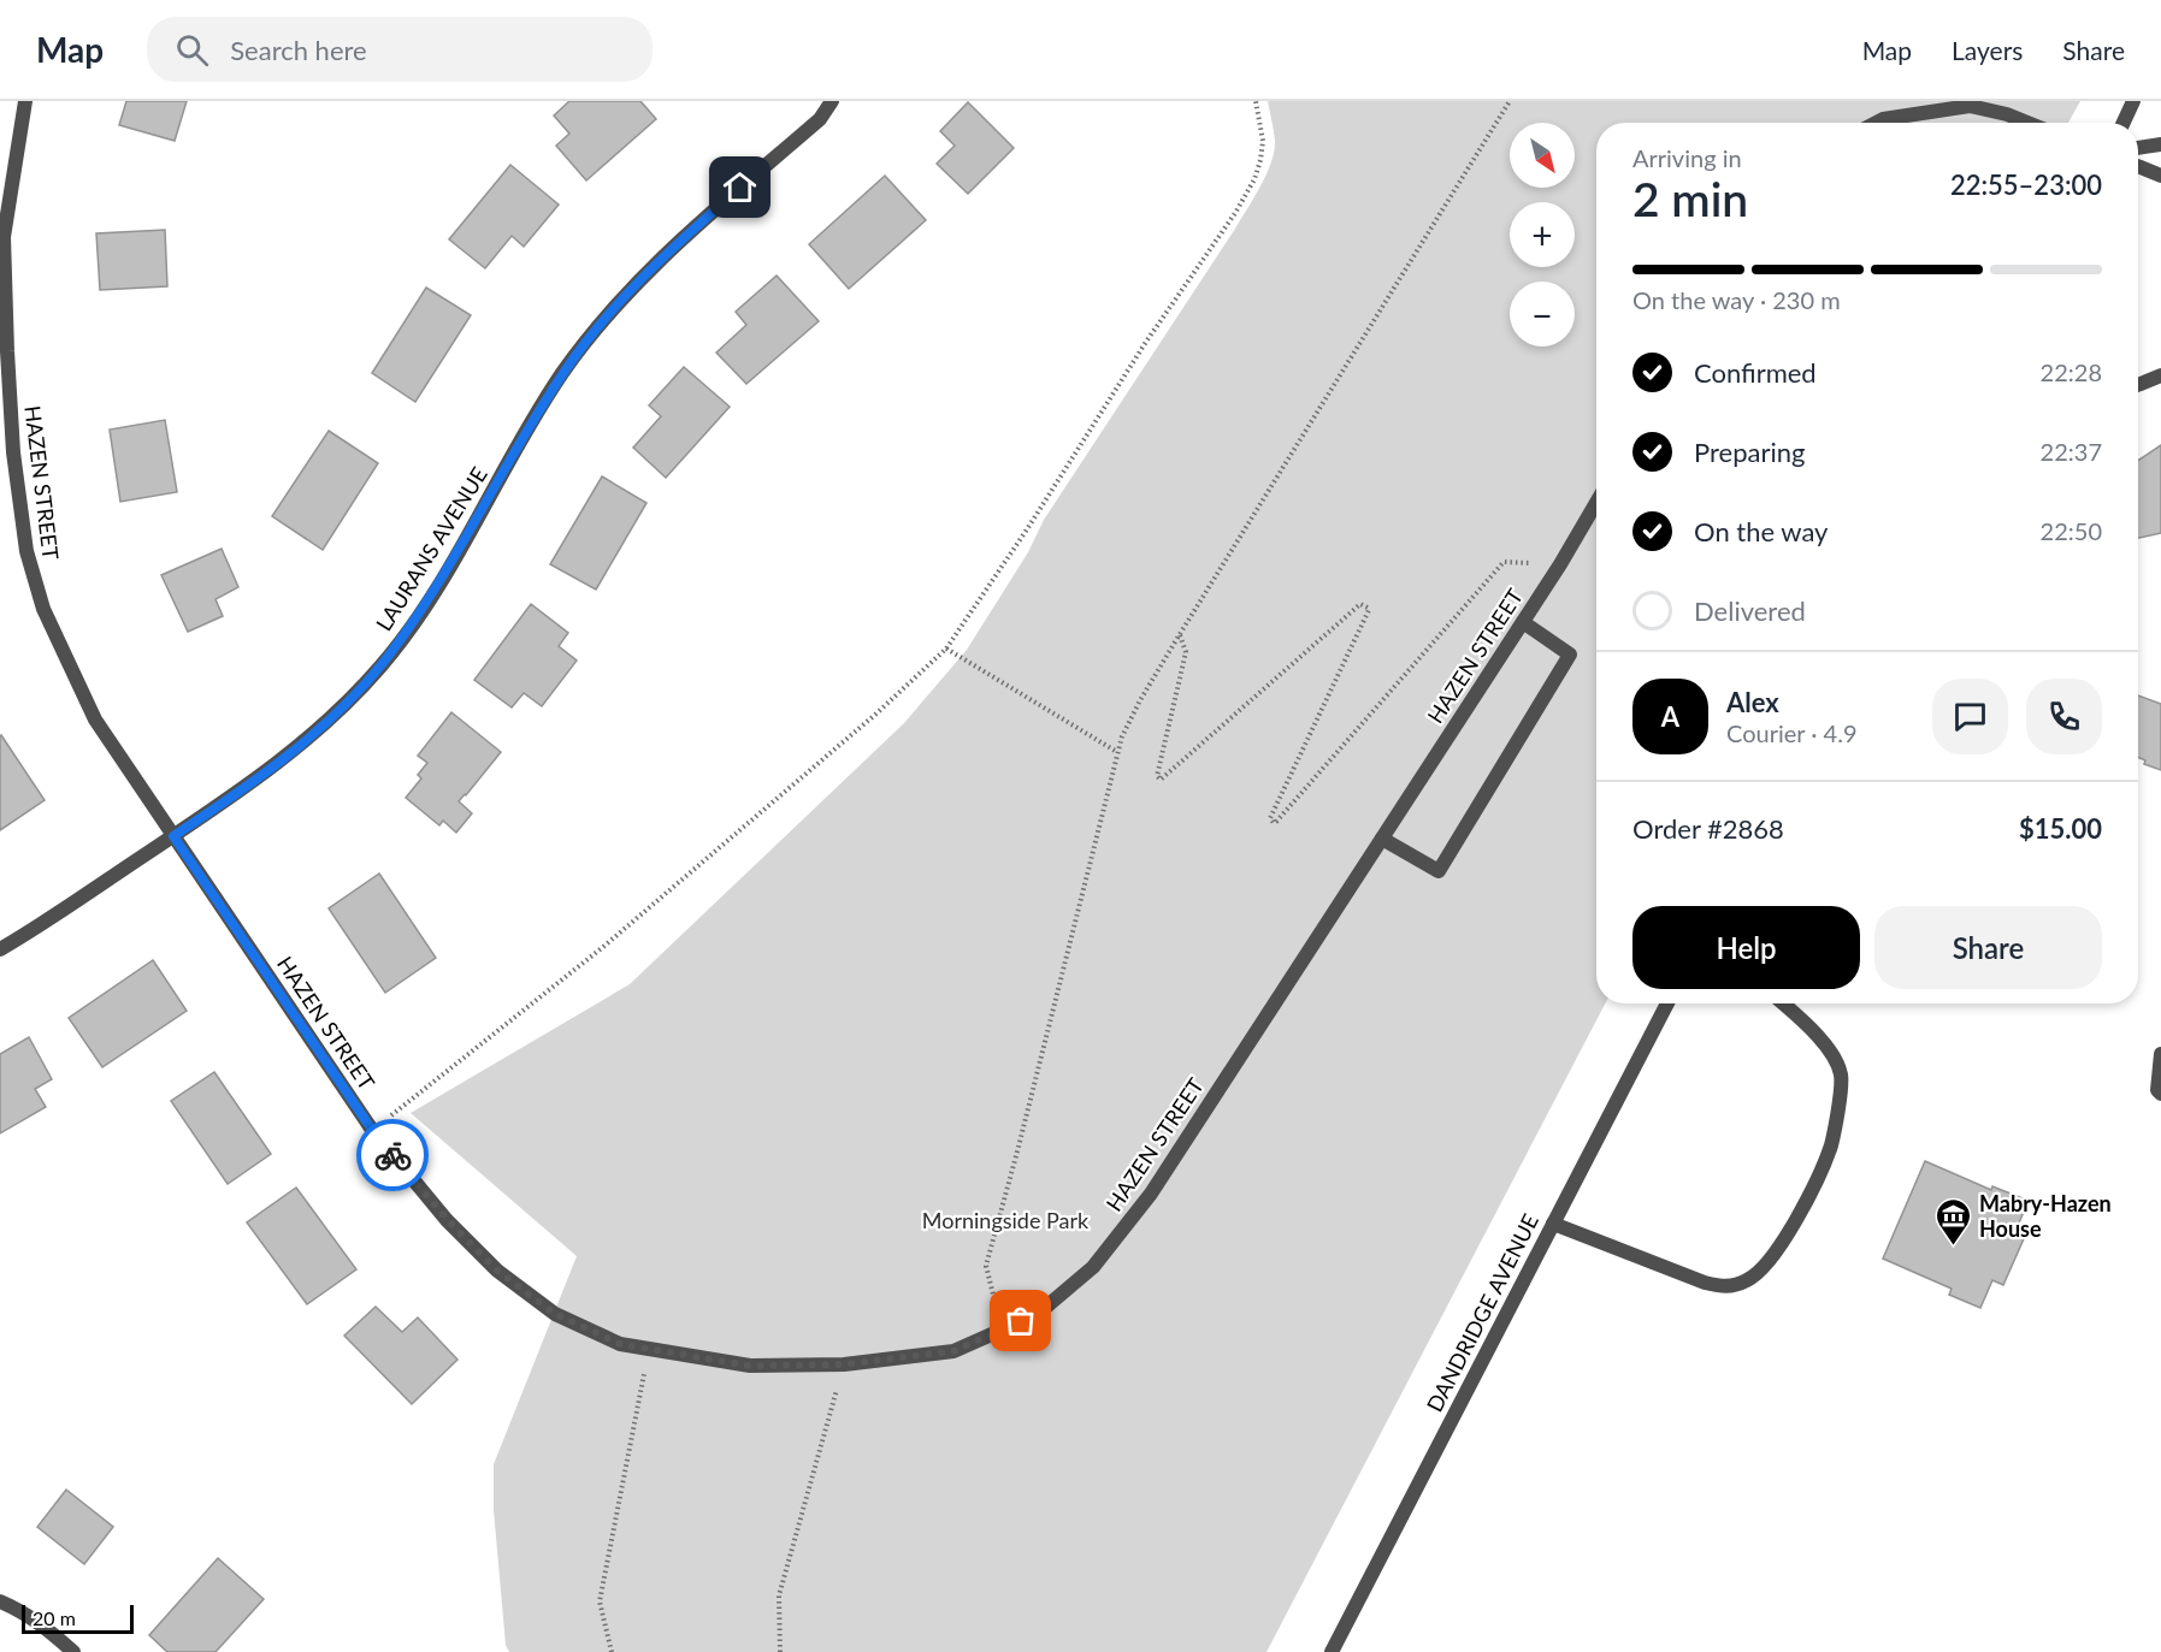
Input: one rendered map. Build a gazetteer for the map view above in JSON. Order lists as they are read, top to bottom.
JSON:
{
  "streets": {
    "street": ["HAZEN STREET", "LAURANS AVENUE", "DANDRIDGE AVENUE"]
  },
  "crossings": [
    ["HAZEN STREET", "LAURANS AVENUE"]
  ],
  "parks": ["Morningside Park"],
  "places": {
    "museum": ["Mabry-Hazen House"]
  },
  "scale_bar": "20 m",
  "north": "bottom right",
  "page": {
    "header": "Map",
    "search": "Search here",
    "nav": ["Map", "Layers", "Share"],
    "map_buttons": ["+", "−"],
    "heading": ["2 min", "Arriving in", "22:55–23:00"],
    "panel": [
      "Alex",
      "Courier · 4.9",
      "Order #2868",
      "$15.00"
    ],
    "bar": "On the way · 230 m",
    "list": [
      ["Confirmed", "22:28"],
      ["Preparing", "22:37"],
      ["On the way", "22:50"],
      "Delivered"
    ],
    "round": "A",
    "buttons": ["Help", "Share"],
    "scale": "20 m"
  }
}
